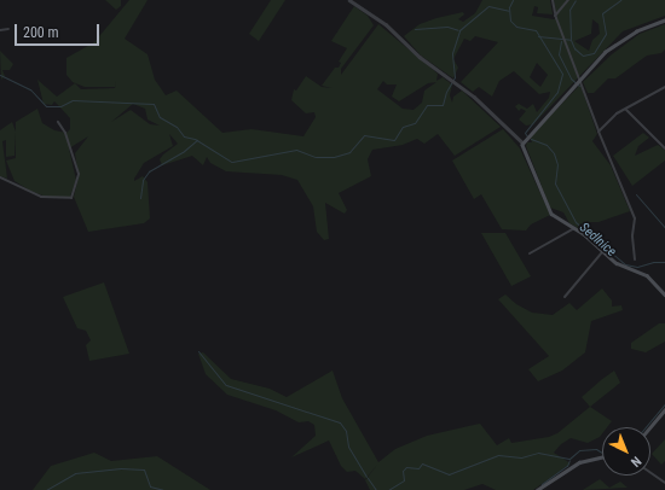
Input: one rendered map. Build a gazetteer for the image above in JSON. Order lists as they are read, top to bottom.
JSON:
{
  "water": ["Sedlnice"],
  "scale_bar": "200 m",
  "north": "bottom right"
}
